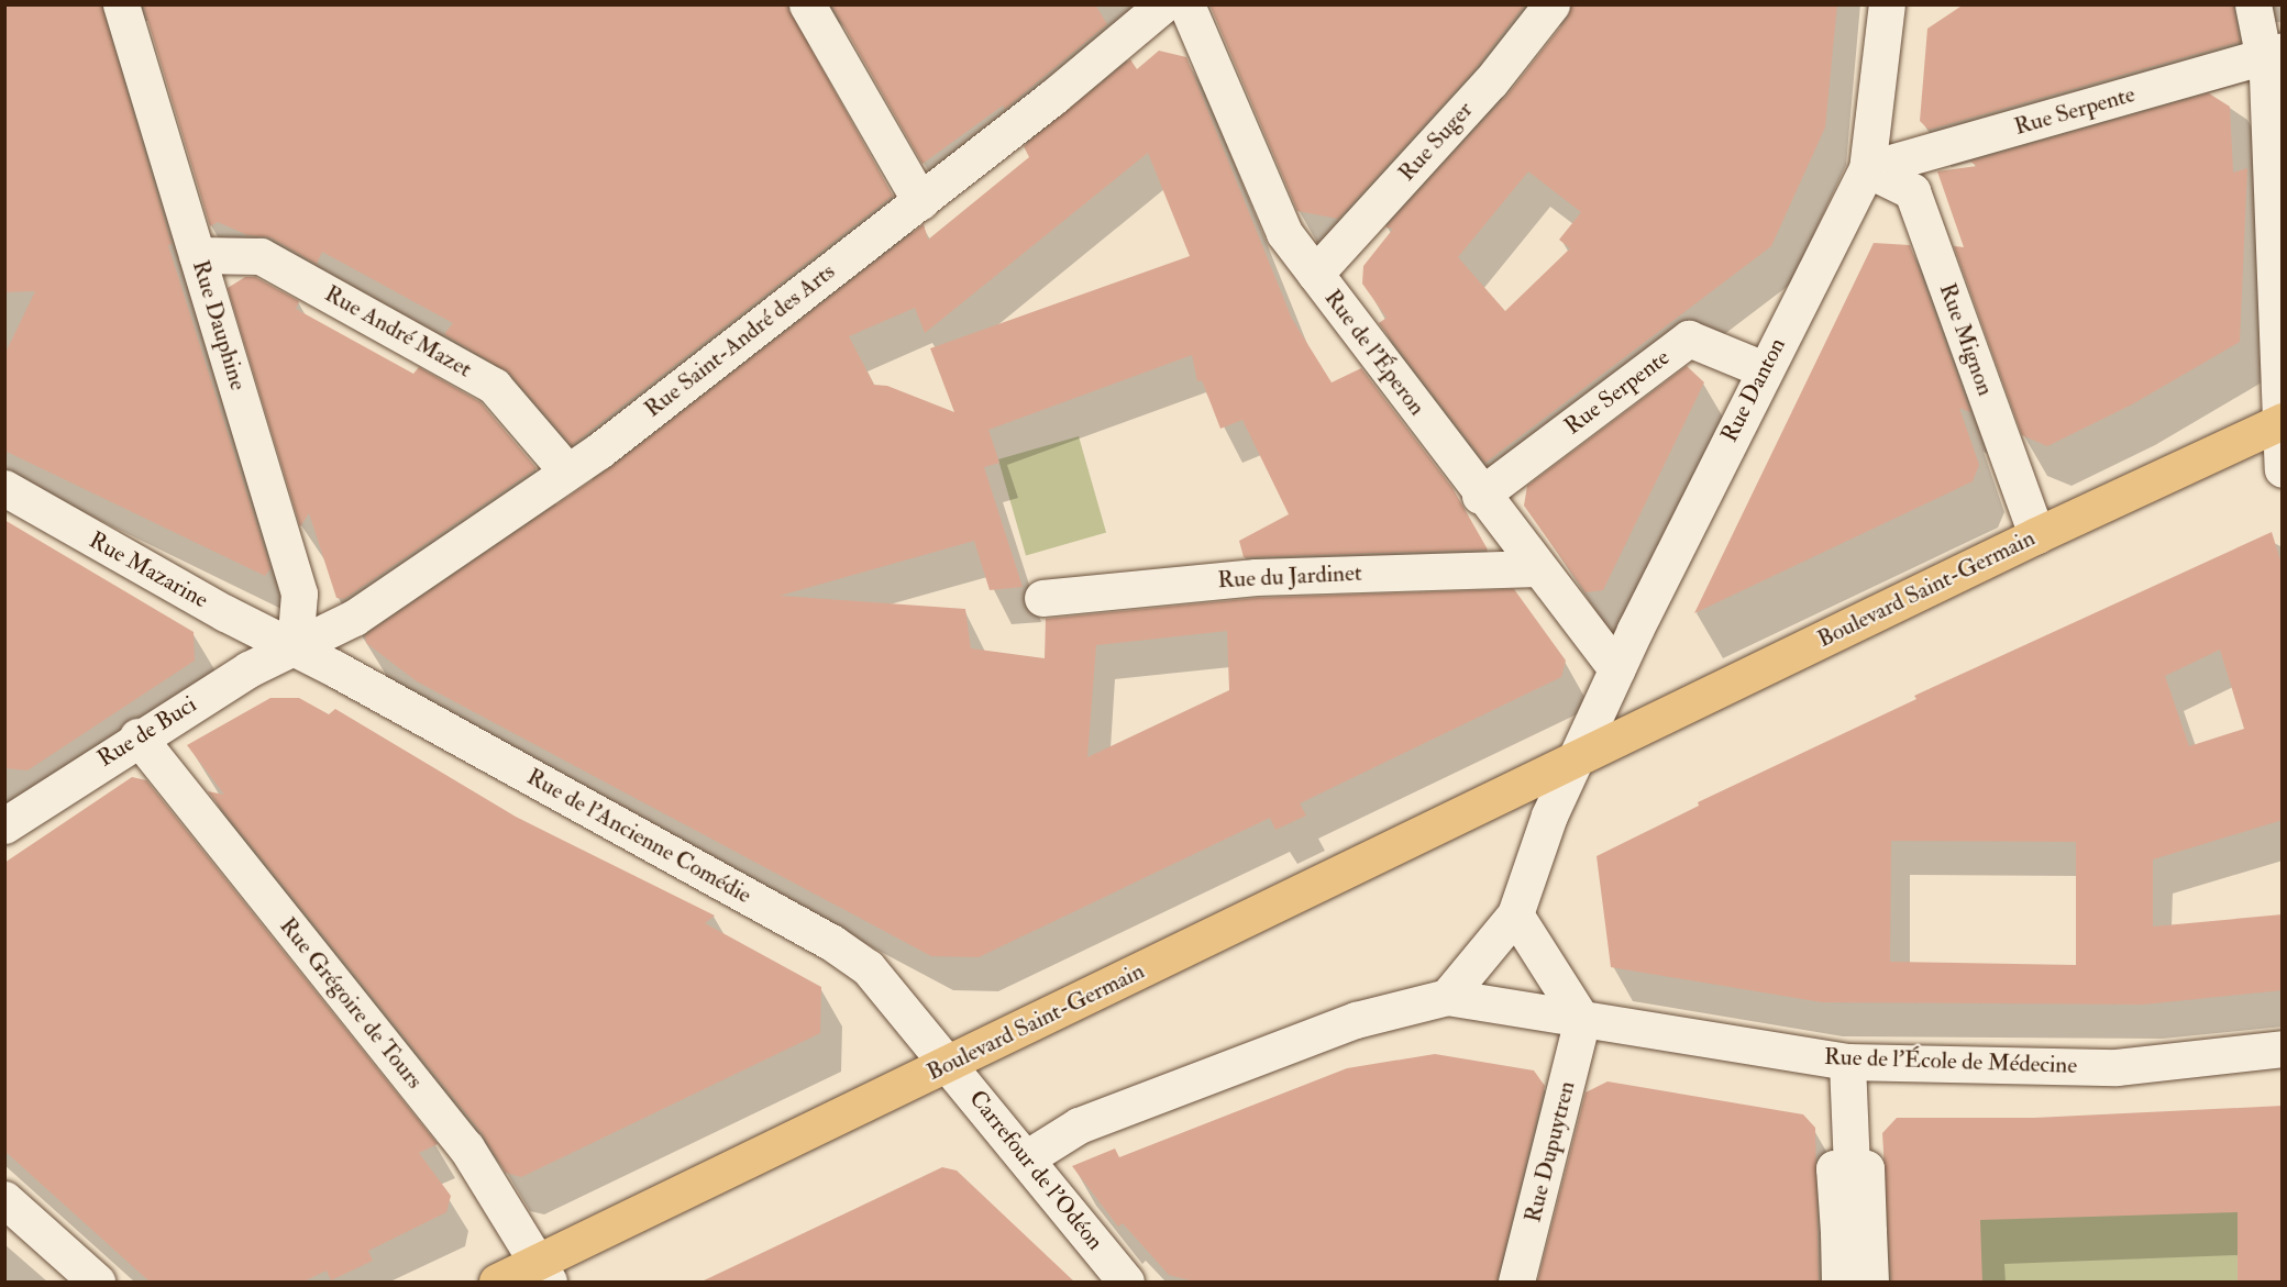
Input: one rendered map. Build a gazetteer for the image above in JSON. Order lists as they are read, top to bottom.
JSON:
{
  "streets": {
    "main road": ["Boulevard Saint-Germain"],
    "street": [
      "Rue Serpente",
      "Rue Suger",
      "Rue Dauphine",
      "Rue André Mazet",
      "Rue Mignon",
      "Rue Saint-André des Arts",
      "Rue de l'Éperon",
      "Rue Danton",
      "Rue Mazarine",
      "Rue du Jardinet",
      "Rue de Buci",
      "Rue de l'Ancienne Comédie",
      "Rue Grégoire de Tours",
      "Rue de l'École de Médecine",
      "Rue Dupuytren",
      "Carrefour de l'Odéon"
    ]
  },
  "crossings": [
    ["Rue Serpente", "Rue Mignon"],
    ["Rue Serpente", "Rue de l'Éperon"],
    ["Rue Serpente", "Rue Danton"],
    ["Rue Suger", "Rue de l'Éperon"],
    ["Rue Dauphine", "Rue André Mazet"],
    ["Rue Dauphine", "Rue Saint-André des Arts"],
    ["Rue Dauphine", "Rue Mazarine"],
    ["Rue Dauphine", "Rue de Buci"],
    ["Rue Dauphine", "Rue de l'Ancienne Comédie"],
    ["Rue André Mazet", "Rue Saint-André des Arts"],
    ["Rue Mignon", "Rue Danton"],
    ["Rue Mignon", "Boulevard Saint-Germain"],
    ["Rue Saint-André des Arts", "Rue Mazarine"],
    ["Rue Saint-André des Arts", "Rue de Buci"],
    ["Rue Saint-André des Arts", "Rue de l'Ancienne Comédie"],
    ["Rue de l'Éperon", "Rue Danton"],
    ["Rue de l'Éperon", "Rue du Jardinet"],
    ["Rue Danton", "Boulevard Saint-Germain"],
    ["Rue Mazarine", "Rue de Buci"],
    ["Rue Mazarine", "Rue de l'Ancienne Comédie"],
    ["Boulevard Saint-Germain", "Rue de l'Ancienne Comédie"],
    ["Boulevard Saint-Germain", "Rue Grégoire de Tours"],
    ["Boulevard Saint-Germain", "Carrefour de l'Odéon"],
    ["Rue de Buci", "Rue de l'Ancienne Comédie"],
    ["Rue de Buci", "Rue Grégoire de Tours"],
    ["Rue de l'Ancienne Comédie", "Carrefour de l'Odéon"],
    ["Rue de l'École de Médecine", "Rue Dupuytren"]
  ]
}
